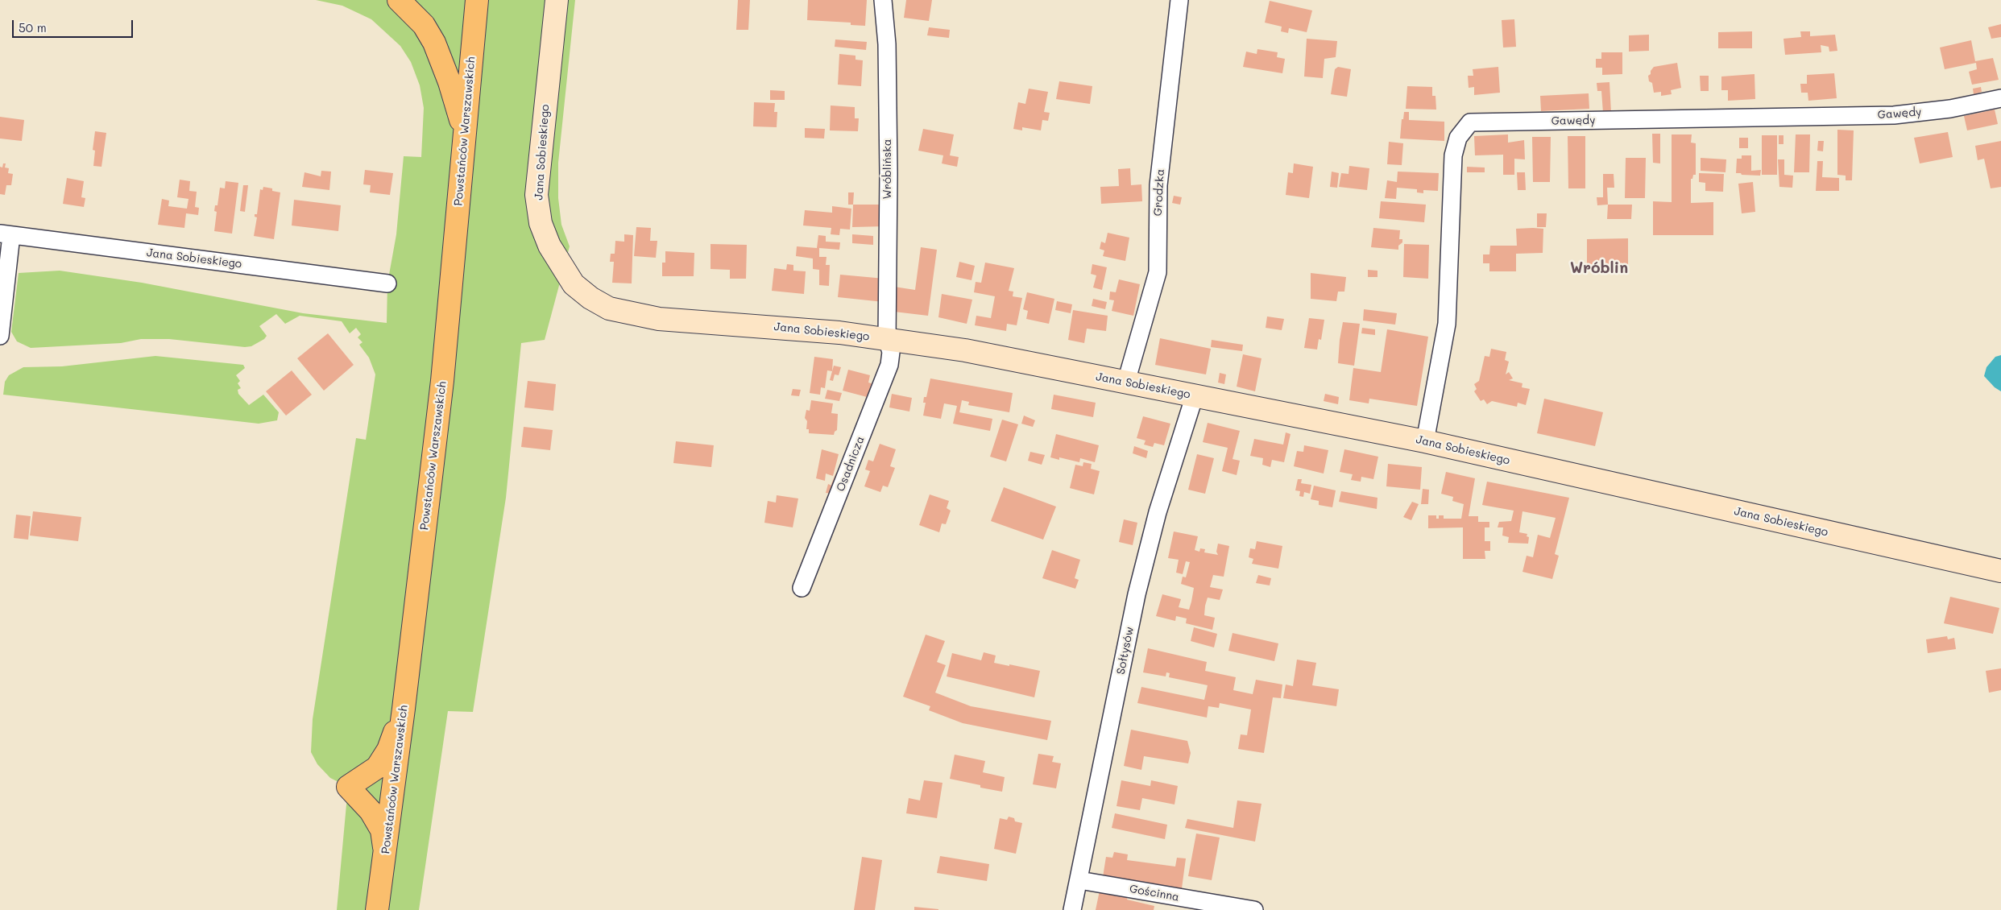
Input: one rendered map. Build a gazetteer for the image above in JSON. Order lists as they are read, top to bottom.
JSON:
{
  "streets": {
    "main road": ["Powstańców Warszawskich"],
    "street": [
      "Gawędy",
      "Jana Sobieskiego",
      "Wróblińska",
      "Grodzka",
      "Osadnicza",
      "Sołtysów",
      "Gościnna"
    ]
  },
  "crossings": [
    ["Gawędy", "Jana Sobieskiego"],
    ["Jana Sobieskiego", "Wróblińska"],
    ["Jana Sobieskiego", "Grodzka"],
    ["Jana Sobieskiego", "Osadnicza"],
    ["Jana Sobieskiego", "Sołtysów"],
    ["Wróblińska", "Osadnicza"],
    ["Sołtysów", "Gościnna"]
  ],
  "districts": ["Wróblin"],
  "scale_bar": "50 m"
}
